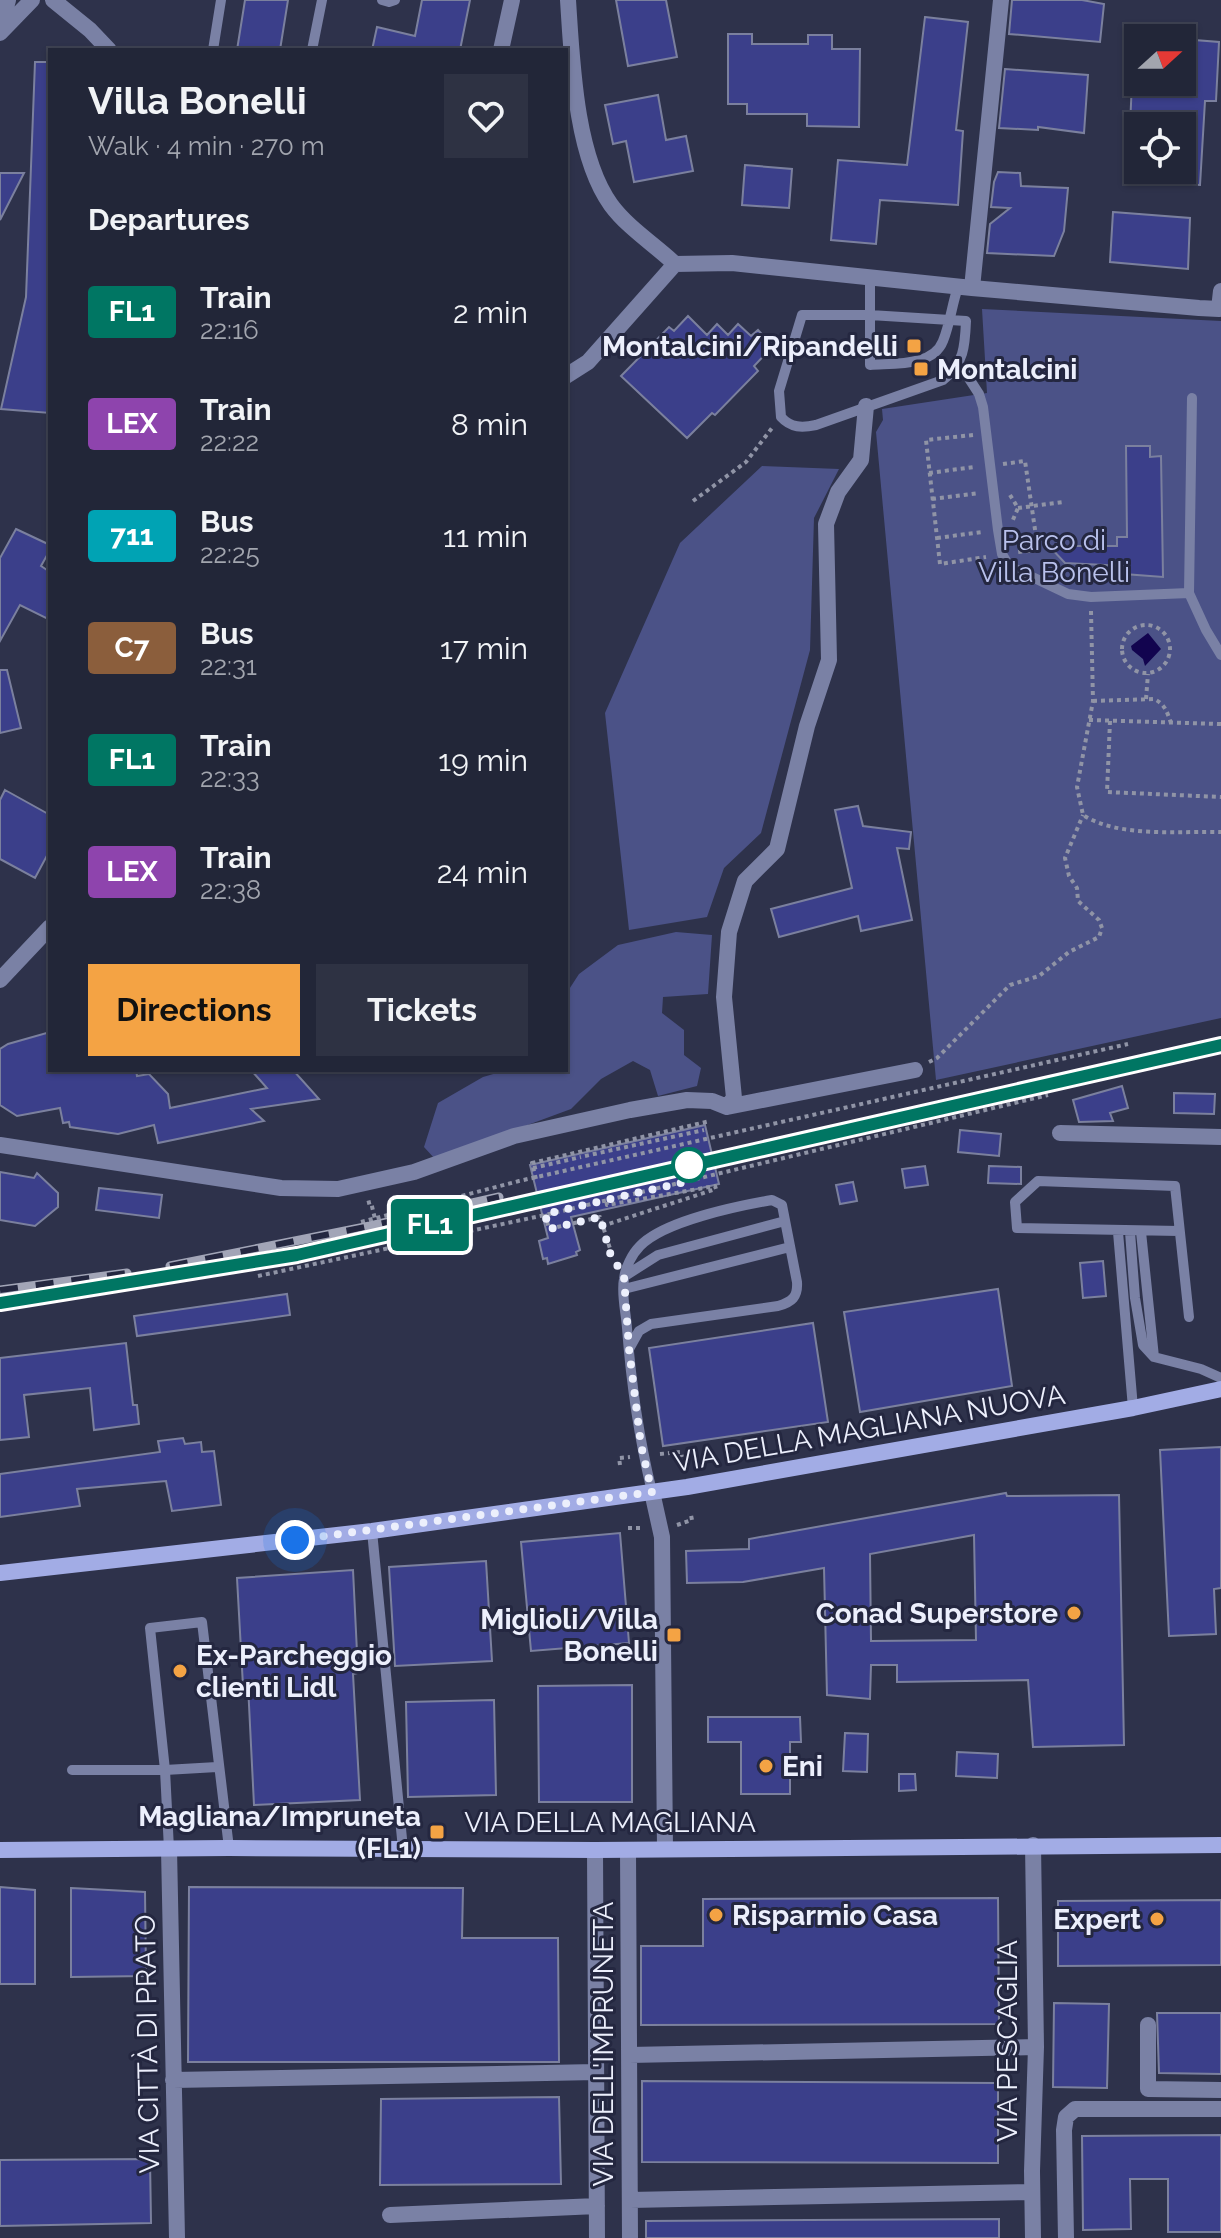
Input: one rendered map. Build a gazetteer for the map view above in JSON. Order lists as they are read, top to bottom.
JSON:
{
  "streets": {
    "main road": ["VIA DELLA MAGLIANA NUOVA", "VIA DELLA MAGLIANA"],
    "street": ["VIA PESCAGLIA", "VIA CITTÀ DI PRATO", "VIA DELL'IMPRUNETA"]
  },
  "crossings": [
    ["VIA DELLA MAGLIANA", "VIA PESCAGLIA"],
    ["VIA DELLA MAGLIANA", "VIA CITTÀ DI PRATO"],
    ["VIA DELLA MAGLIANA", "VIA DELL'IMPRUNETA"]
  ],
  "parks": ["Parco di Villa Bonelli"],
  "places": {
    "transit": [
      "Montalcini/Ripandelli",
      "Montalcini",
      "Miglioli/Villa Bonelli",
      "Magliana/Impruneta (FL1)"
    ],
    "other": [
      "Conad Superstore",
      "Ex-Parcheggio clienti Lidl",
      "Eni",
      "Risparmio Casa",
      "Expert"
    ]
  },
  "north": "right",
  "page": {
    "on_map": "FL1",
    "heading": [
      ["Villa Bonelli", "Walk · 4 min · 270 m"],
      "Departures"
    ],
    "list": [
      {
        "mark": "FL1",
        "name": "Train",
        "note": "22:16",
        "value": "2 min"
      },
      {
        "mark": "LEX",
        "name": "Train",
        "note": "22:22",
        "value": "8 min"
      },
      {
        "mark": "711",
        "name": "Bus",
        "note": "22:25",
        "value": "11 min"
      },
      {
        "mark": "C7",
        "name": "Bus",
        "note": "22:31",
        "value": "17 min"
      },
      {
        "mark": "FL1",
        "name": "Train",
        "note": "22:33",
        "value": "19 min"
      },
      {
        "mark": "LEX",
        "name": "Train",
        "note": "22:38",
        "value": "24 min"
      }
    ],
    "buttons": ["Directions", "Tickets"]
  }
}
